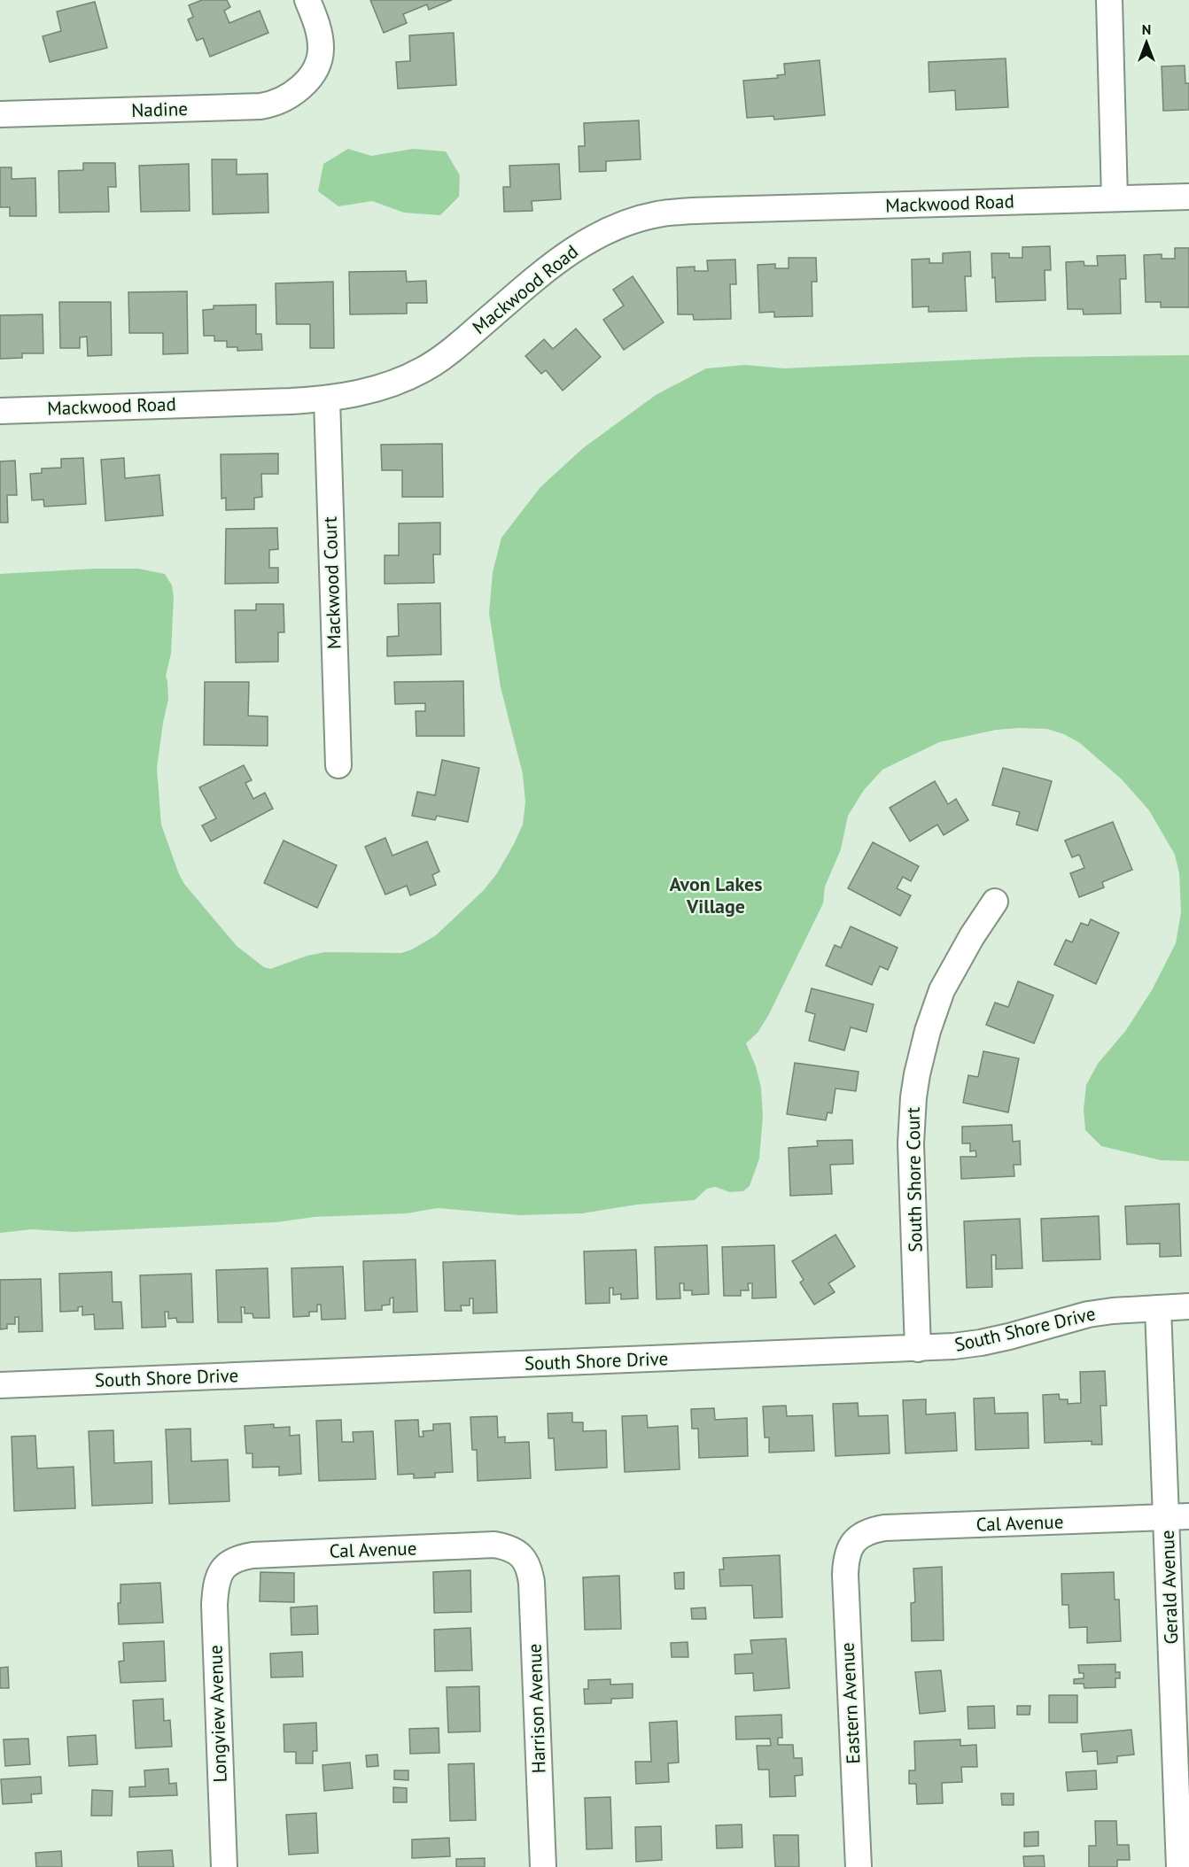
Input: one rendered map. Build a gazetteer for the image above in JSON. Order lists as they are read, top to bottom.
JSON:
{
  "streets": {
    "street": [
      "Nadine",
      "Mackwood Road",
      "Mackwood Court",
      "South Shore Court",
      "South Shore Drive",
      "Cal Avenue",
      "Gerald Avenue",
      "Eastern Avenue",
      "Harrison Avenue",
      "Longview Avenue"
    ]
  },
  "crossings": [
    ["Mackwood Road", "Mackwood Court"],
    ["South Shore Court", "South Shore Drive"],
    ["South Shore Drive", "Gerald Avenue"],
    ["Cal Avenue", "Gerald Avenue"],
    ["Cal Avenue", "Eastern Avenue"],
    ["Cal Avenue", "Harrison Avenue"],
    ["Cal Avenue", "Longview Avenue"]
  ],
  "districts": ["Avon Lakes Village"],
  "north": "top"
}
